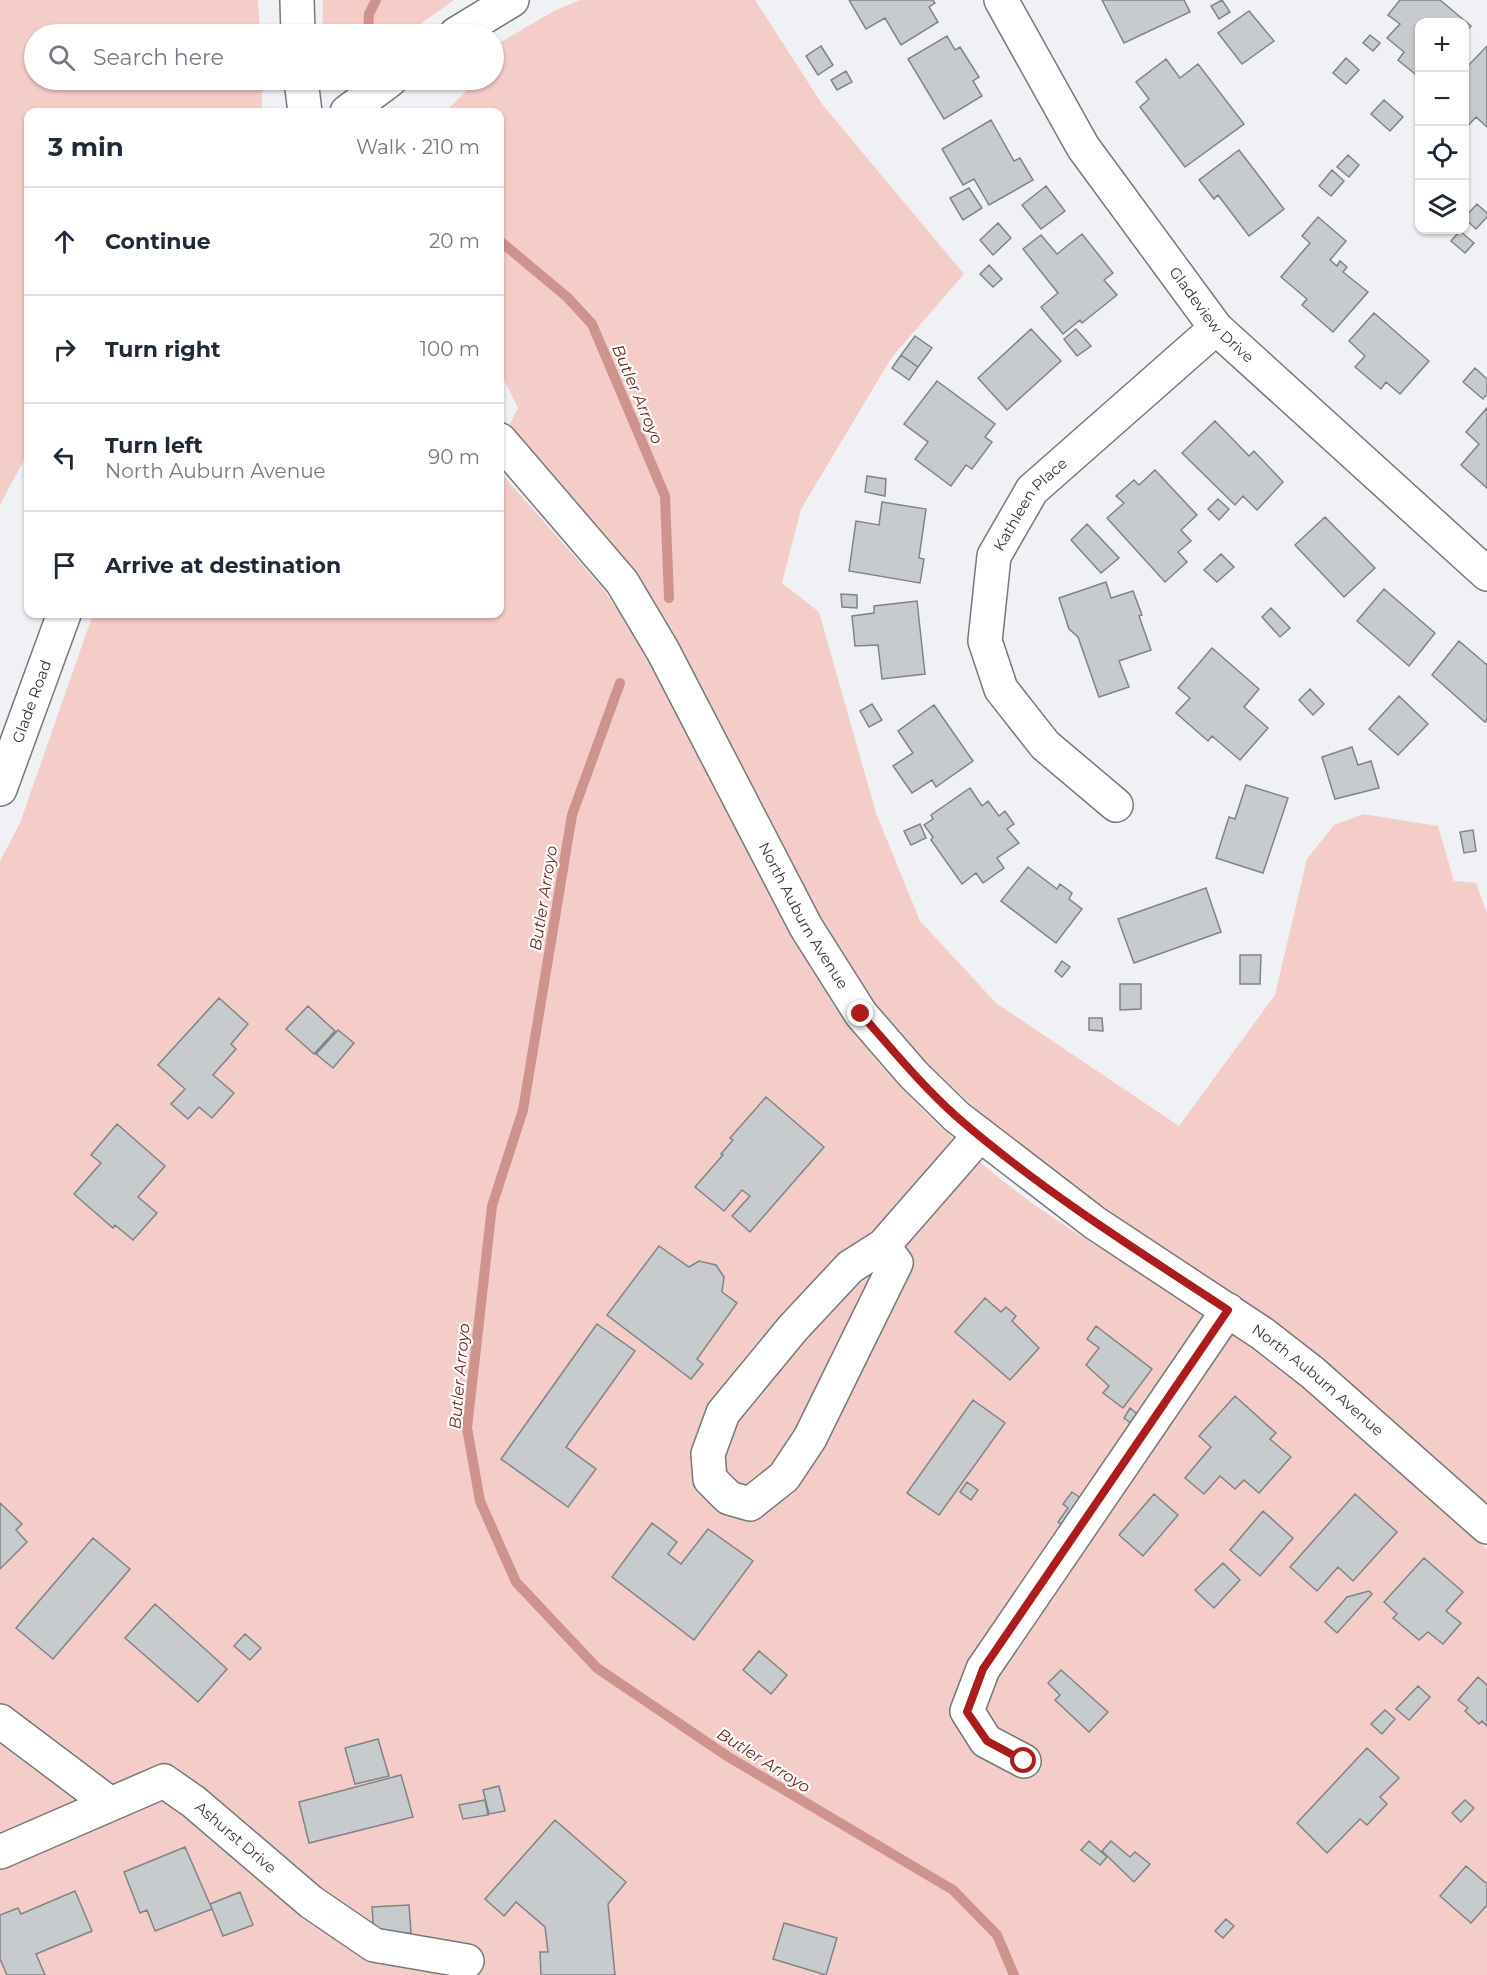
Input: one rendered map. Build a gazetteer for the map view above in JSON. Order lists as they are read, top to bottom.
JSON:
{
  "streets": {
    "street": [
      "Gladeview Drive",
      "Kathleen Place",
      "Glade Road",
      "North Auburn Avenue",
      "Ashurst Drive"
    ]
  },
  "crossings": [
    ["Gladeview Drive", "Kathleen Place"]
  ],
  "water": ["Butler Arroyo"],
  "page": {
    "map_buttons": ["+", "−"],
    "search": "Search here",
    "heading": ["3 min", "Walk · 210 m"],
    "list": [
      ["Continue", "20 m"],
      ["Turn right", "100 m"],
      ["Turn left", "North Auburn Avenue", "90 m"],
      "Arrive at destination"
    ]
  }
}
